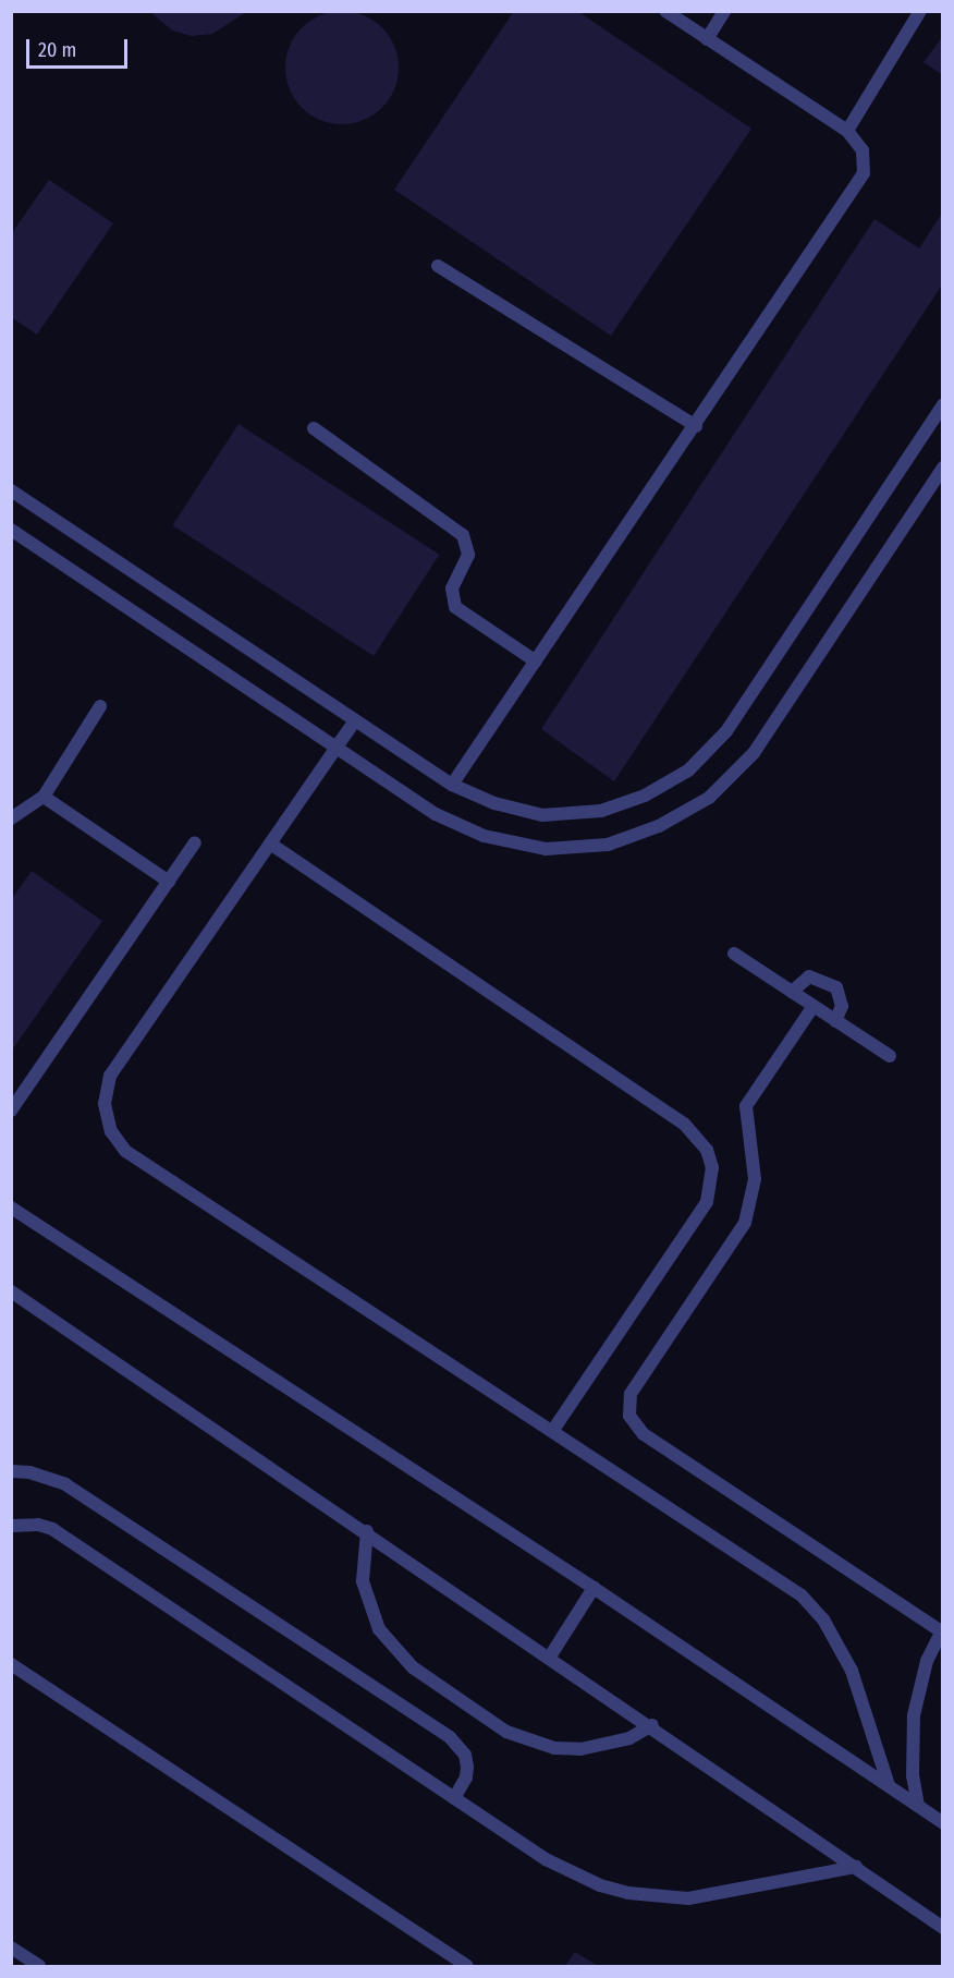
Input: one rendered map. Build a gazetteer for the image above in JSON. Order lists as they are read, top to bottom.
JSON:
{
  "scale_bar": "20 m"
}
